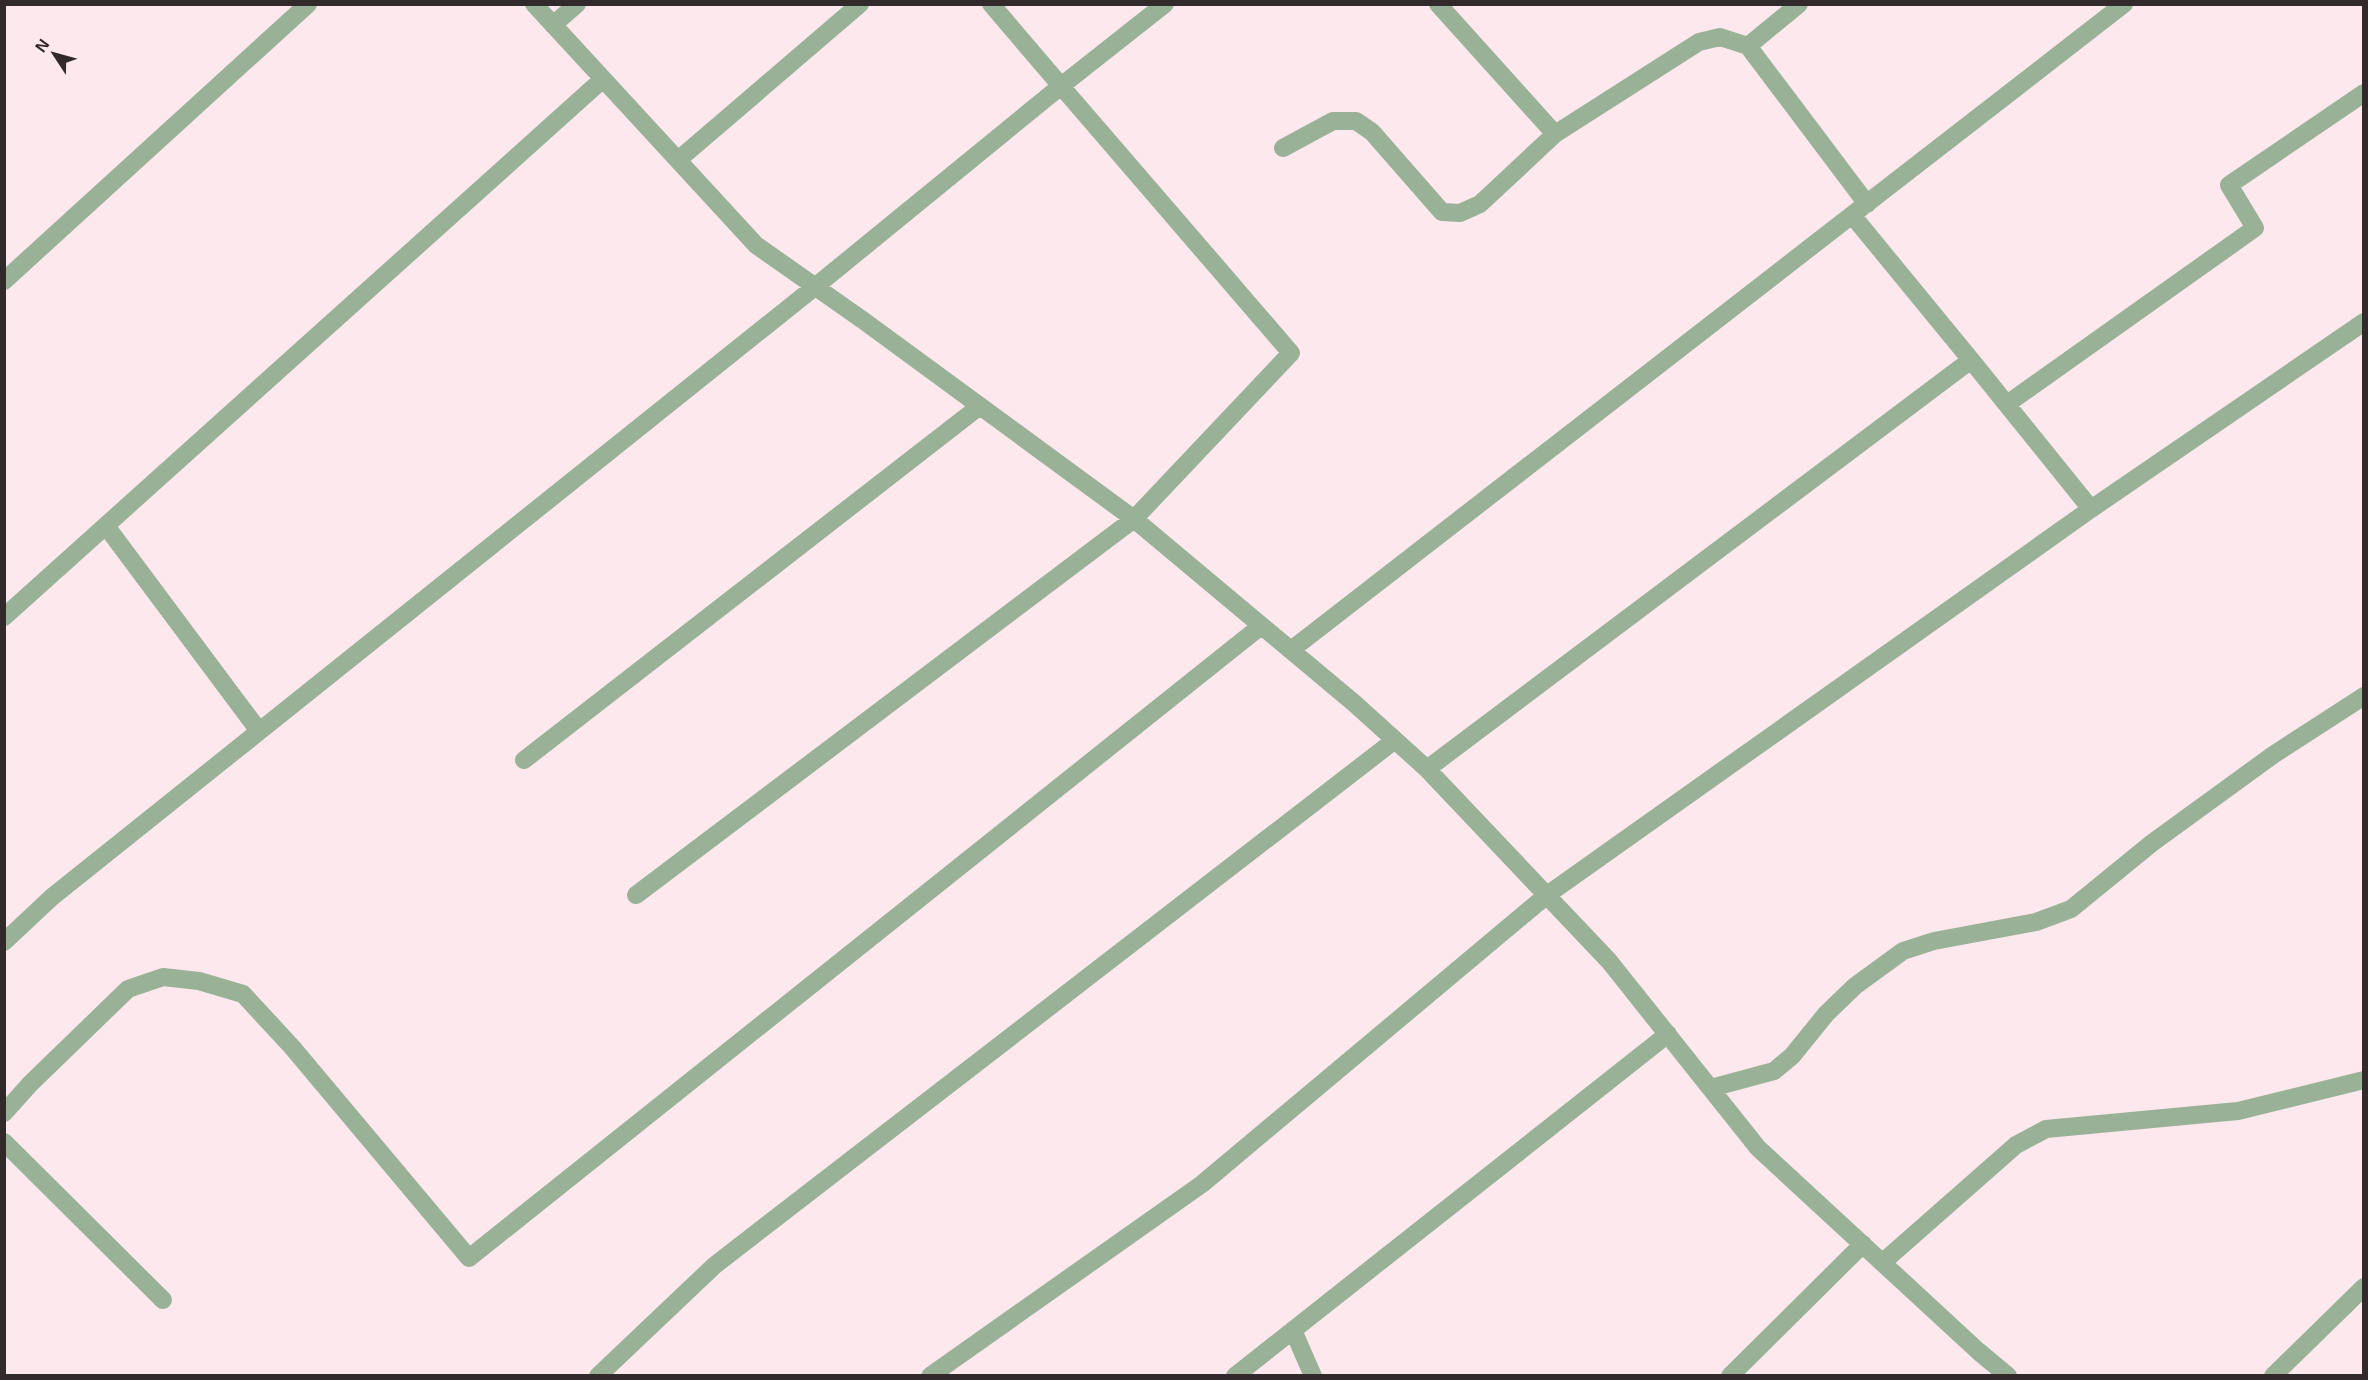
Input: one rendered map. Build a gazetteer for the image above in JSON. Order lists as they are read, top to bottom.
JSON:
{
  "north": "top left"
}
